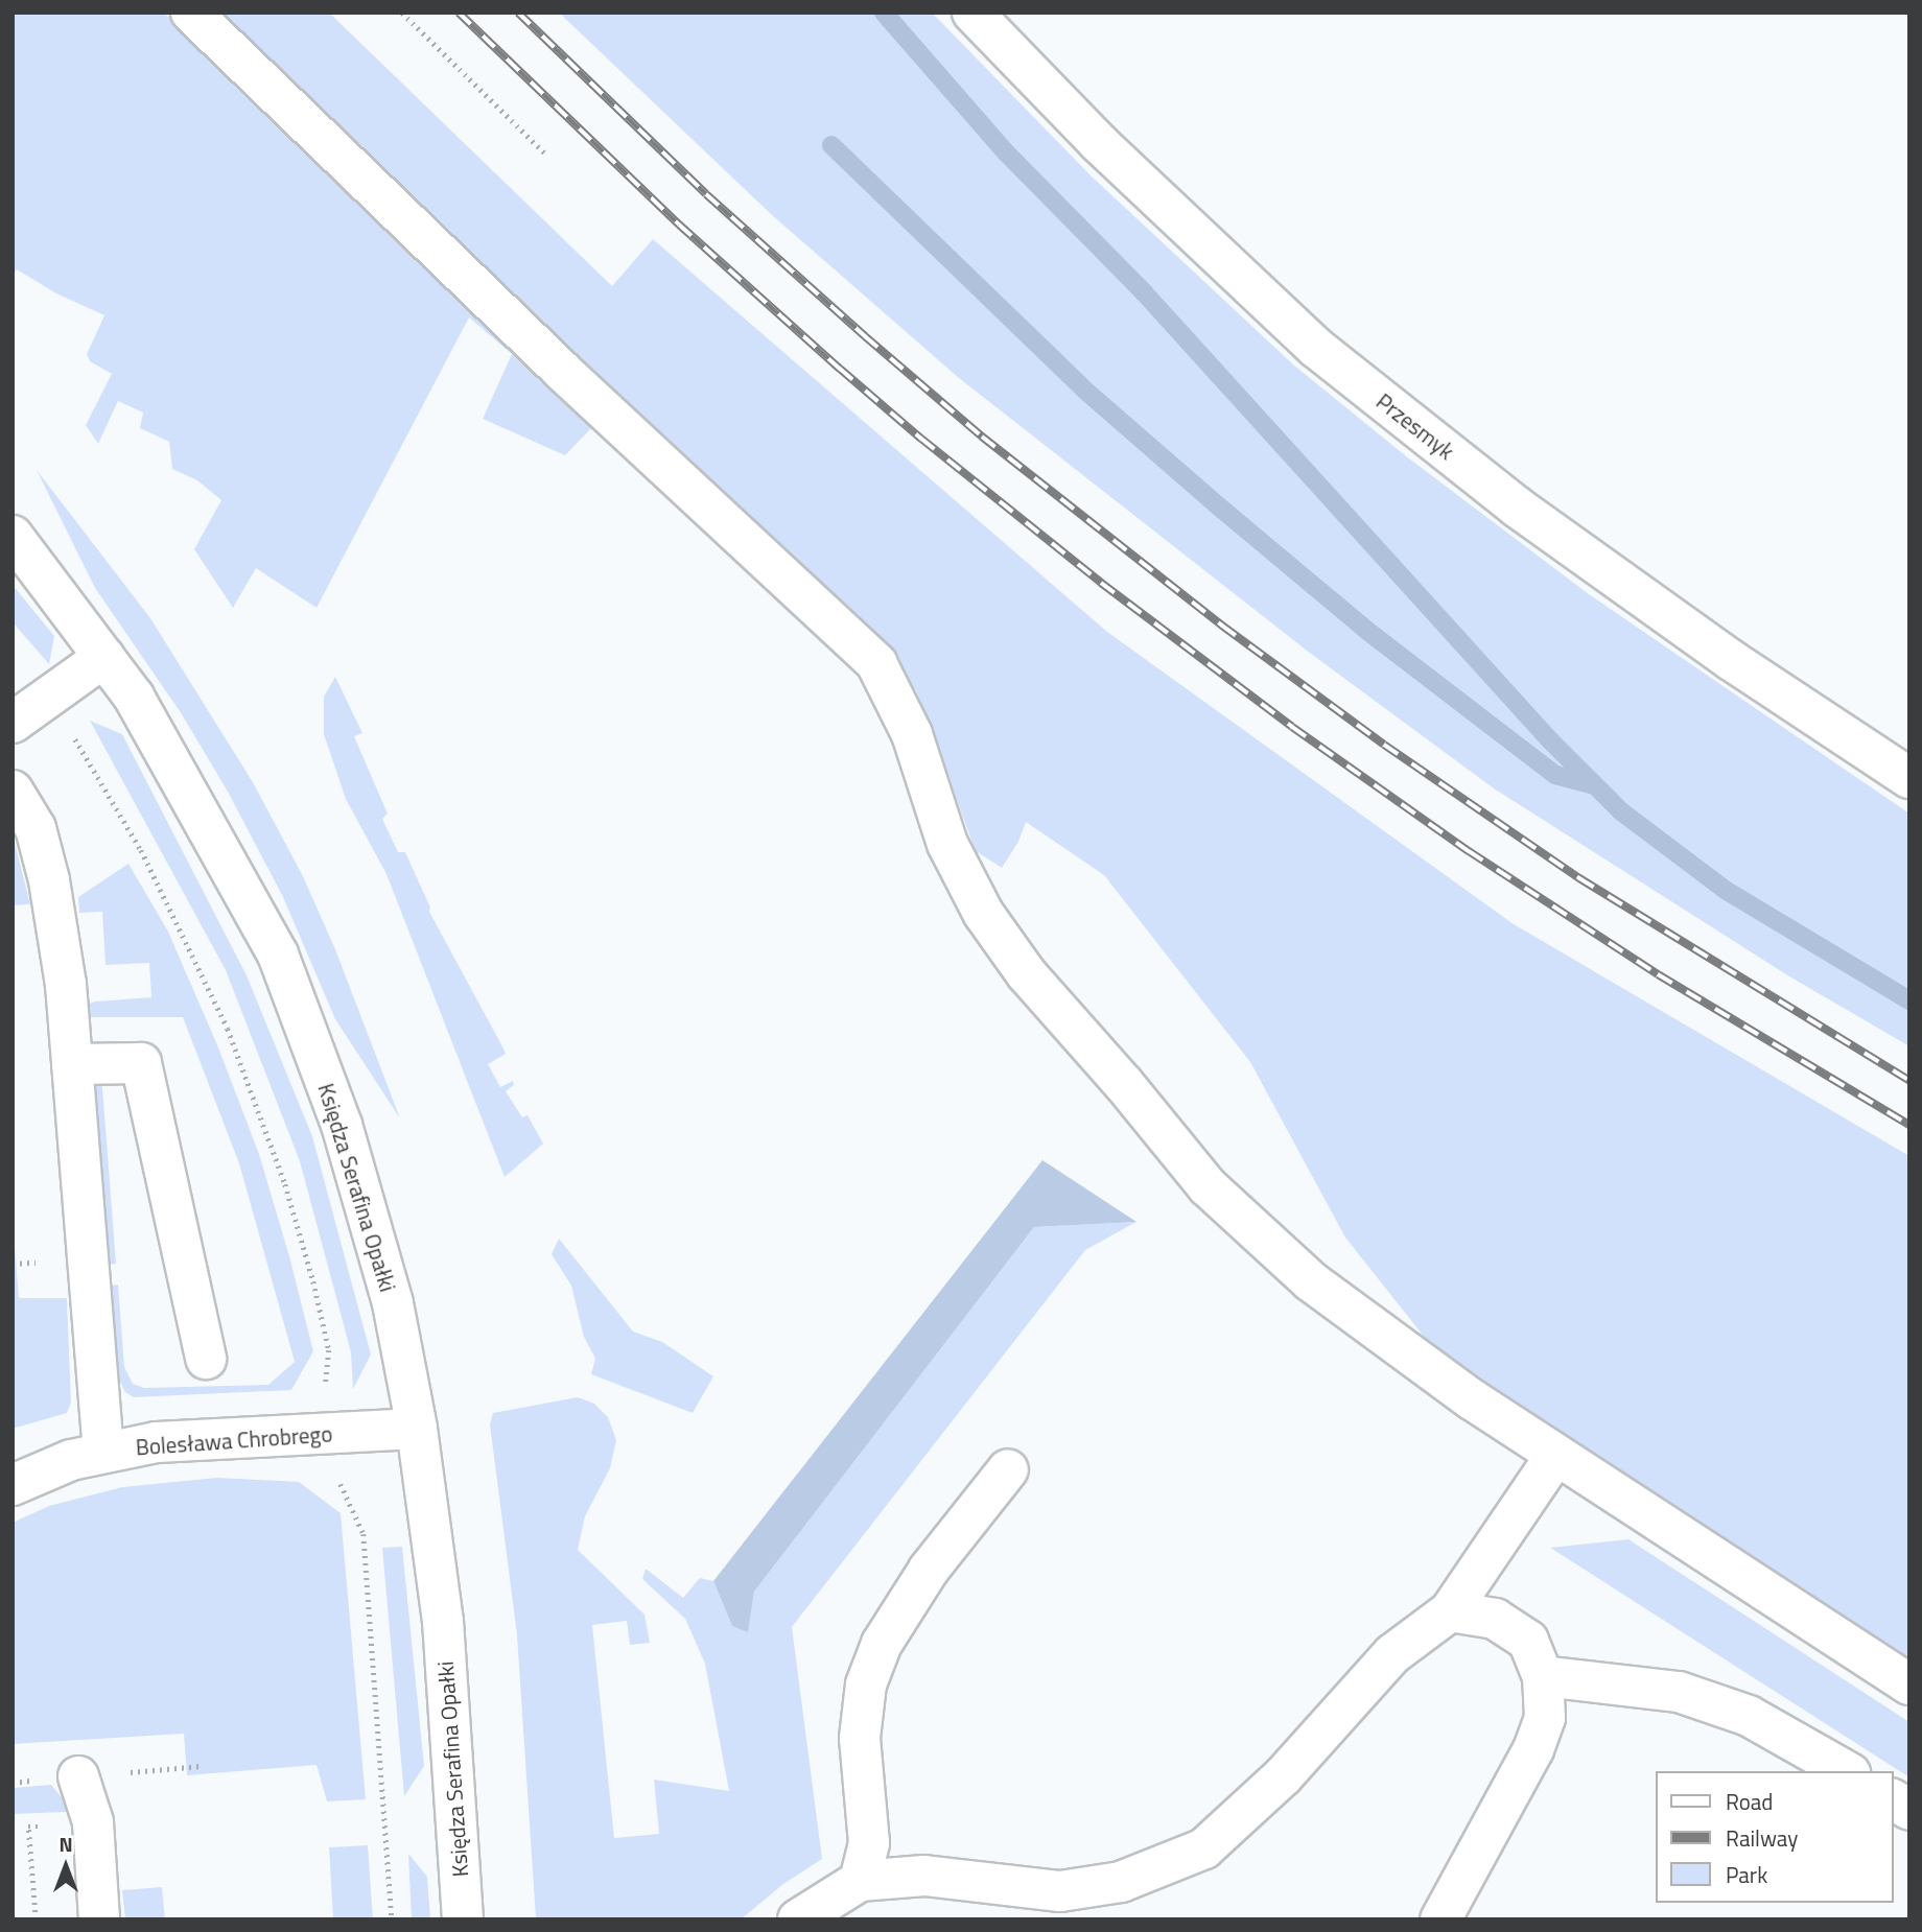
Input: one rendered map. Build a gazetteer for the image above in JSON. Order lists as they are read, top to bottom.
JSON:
{
  "streets": {
    "street": ["Przesmyk", "Księdza Serafina Opałki", "Bolesława Chrobrego"]
  },
  "crossings": [
    ["Księdza Serafina Opałki", "Bolesława Chrobrego"]
  ],
  "legend": ["Road", "Railway", "Park"],
  "north": "top"
}
